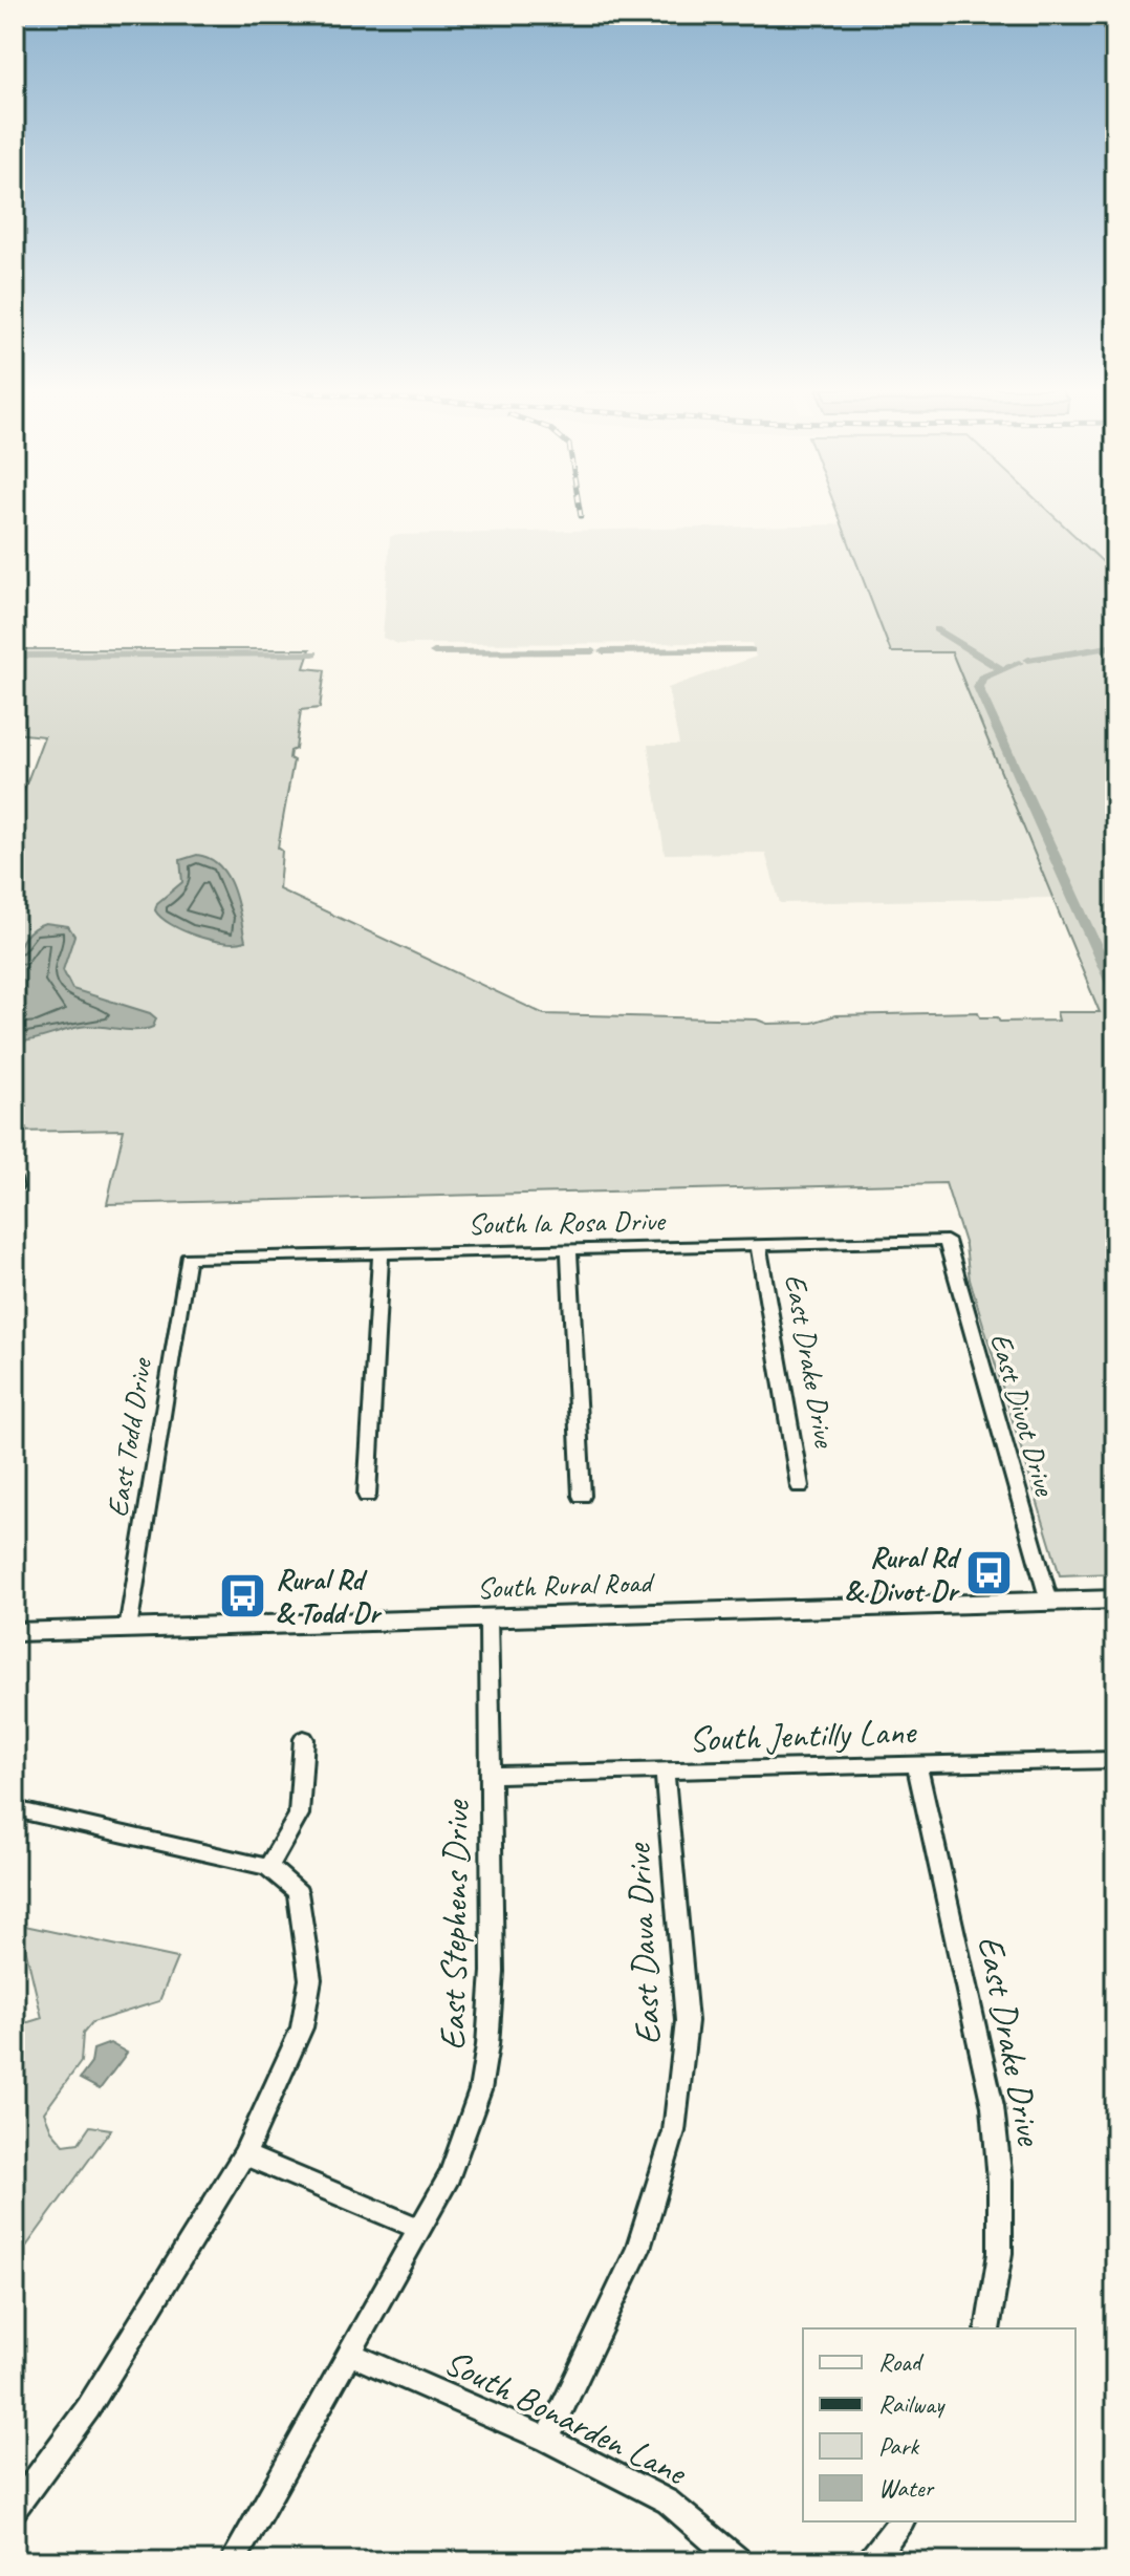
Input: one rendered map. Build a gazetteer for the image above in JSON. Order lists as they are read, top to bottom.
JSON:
{
  "streets": {
    "main road": ["South Rural Road"],
    "street": [
      "South la Rosa Drive",
      "East Drake Drive",
      "East Divot Drive",
      "East Todd Drive",
      "South Jentilly Lane",
      "East Stephens Drive",
      "East Dava Drive",
      "South Bonarden Lane"
    ]
  },
  "crossings": [
    ["South la Rosa Drive", "East Drake Drive"],
    ["South la Rosa Drive", "East Divot Drive"],
    ["South la Rosa Drive", "East Todd Drive"],
    ["East Drake Drive", "South Jentilly Lane"],
    ["East Divot Drive", "South Rural Road"],
    ["East Todd Drive", "South Rural Road"],
    ["South Rural Road", "East Stephens Drive"],
    ["South Jentilly Lane", "East Stephens Drive"],
    ["South Jentilly Lane", "East Dava Drive"],
    ["East Stephens Drive", "South Bonarden Lane"],
    ["East Dava Drive", "South Bonarden Lane"]
  ],
  "places": {
    "bus stop": ["Rural Rd & Divot Dr", "Rural Rd & Todd Dr"]
  },
  "legend": [
    "Road",
    "Railway",
    "Park",
    "Water"
  ]
}
